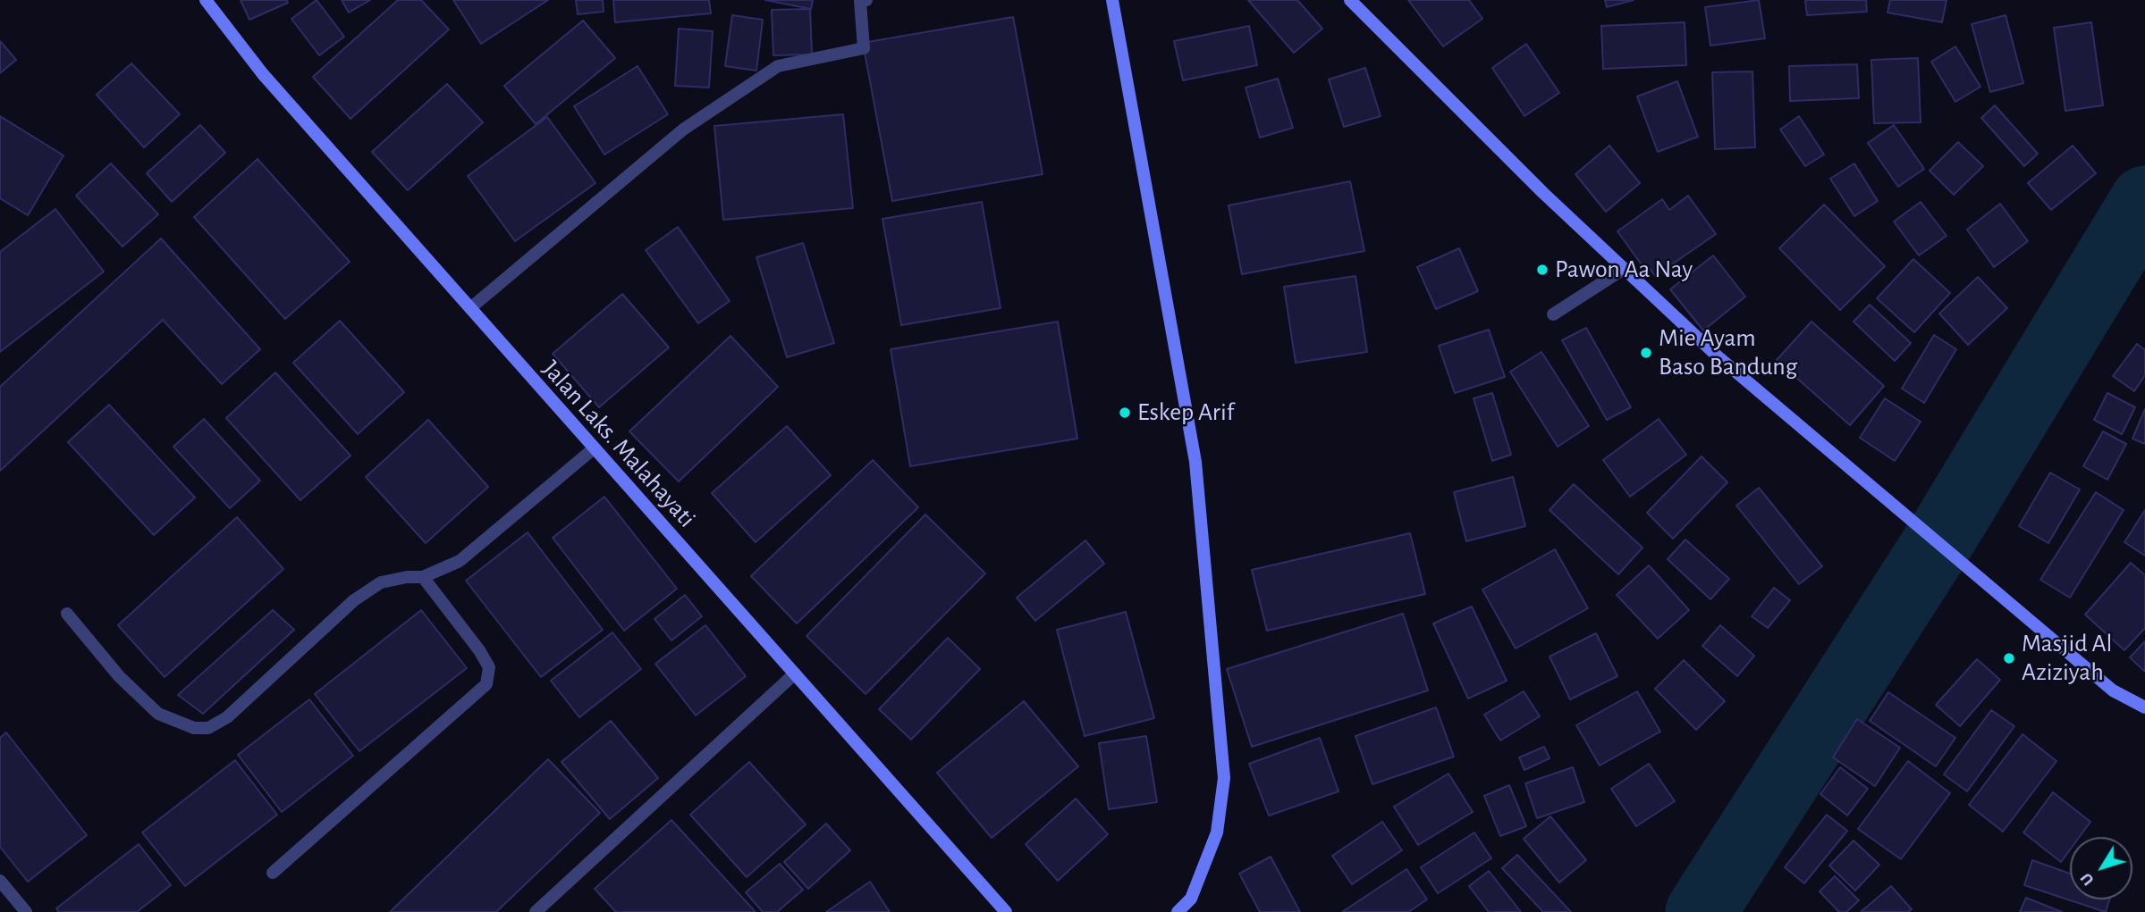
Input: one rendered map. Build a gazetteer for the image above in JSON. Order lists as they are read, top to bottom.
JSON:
{
  "streets": {
    "street": ["Jalan Laks. Malahayati"]
  },
  "places": [
    "Pawon Aa Nay",
    "Mie Ayam Baso Bandung",
    "Eskep Arif",
    "Masjid Al Aziziyah"
  ],
  "north": "bottom left"
}
